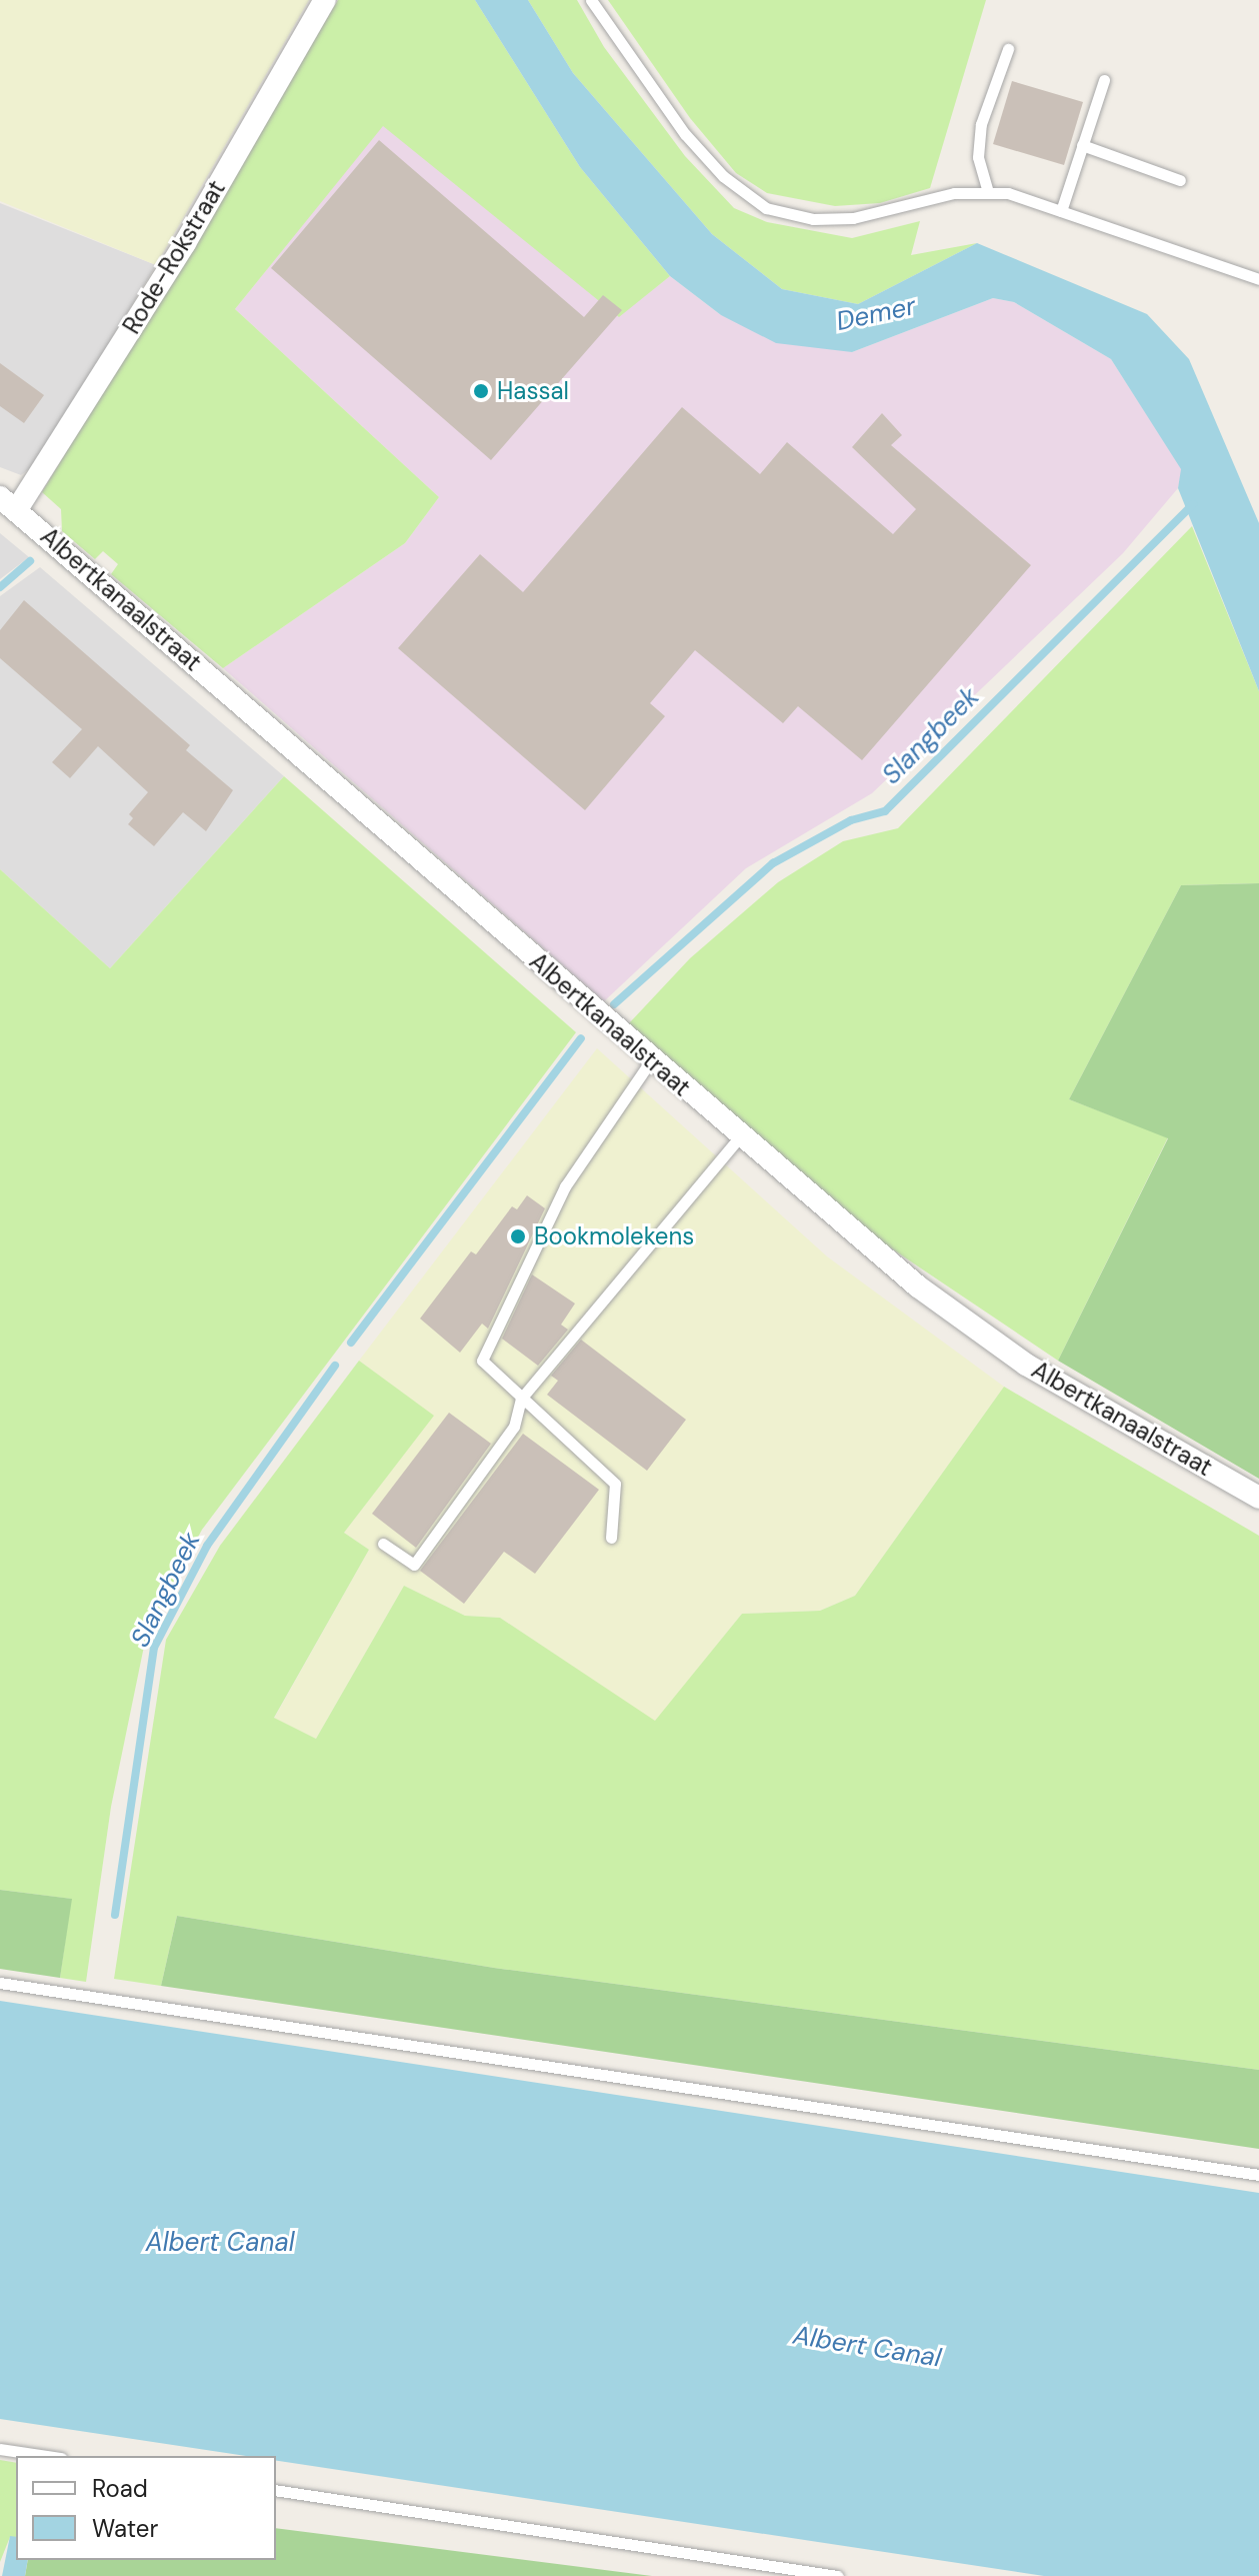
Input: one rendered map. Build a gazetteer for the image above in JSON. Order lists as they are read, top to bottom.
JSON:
{
  "streets": {
    "street": ["Rode-Rokstraat", "Albertkanaalstraat"]
  },
  "crossings": [
    ["Rode-Rokstraat", "Albertkanaalstraat"]
  ],
  "water": ["Demer", "Slangbeek", "Albert Canal"],
  "places": ["Hassal", "Bookmolekens"],
  "legend": ["Road", "Water"]
}
